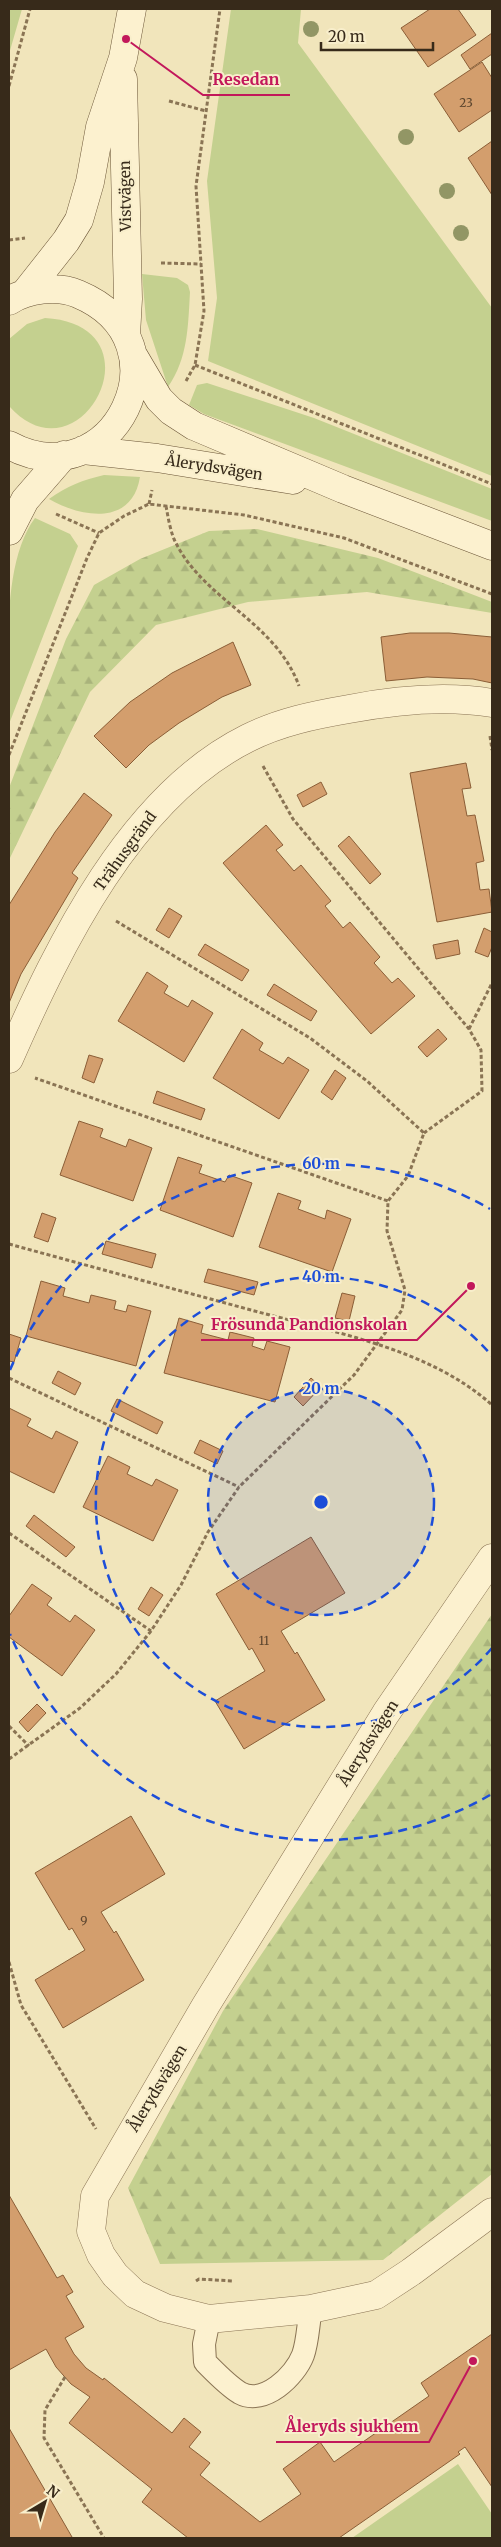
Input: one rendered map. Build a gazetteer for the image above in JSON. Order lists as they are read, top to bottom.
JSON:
{
  "streets": {
    "street": ["Vistvägen", "Ålerydsvägen", "Trähusgränd"]
  },
  "crossings": [
    ["Vistvägen", "Ålerydsvägen"]
  ],
  "places": ["Resedan", "Frösunda Pandionskolan", "Åleryds sjukhem"],
  "house_numbers": ["23", "11", "9"],
  "scale_bar": "20 m",
  "north": "top right",
  "rings": ["60 m", "40 m", "20 m"]
}
